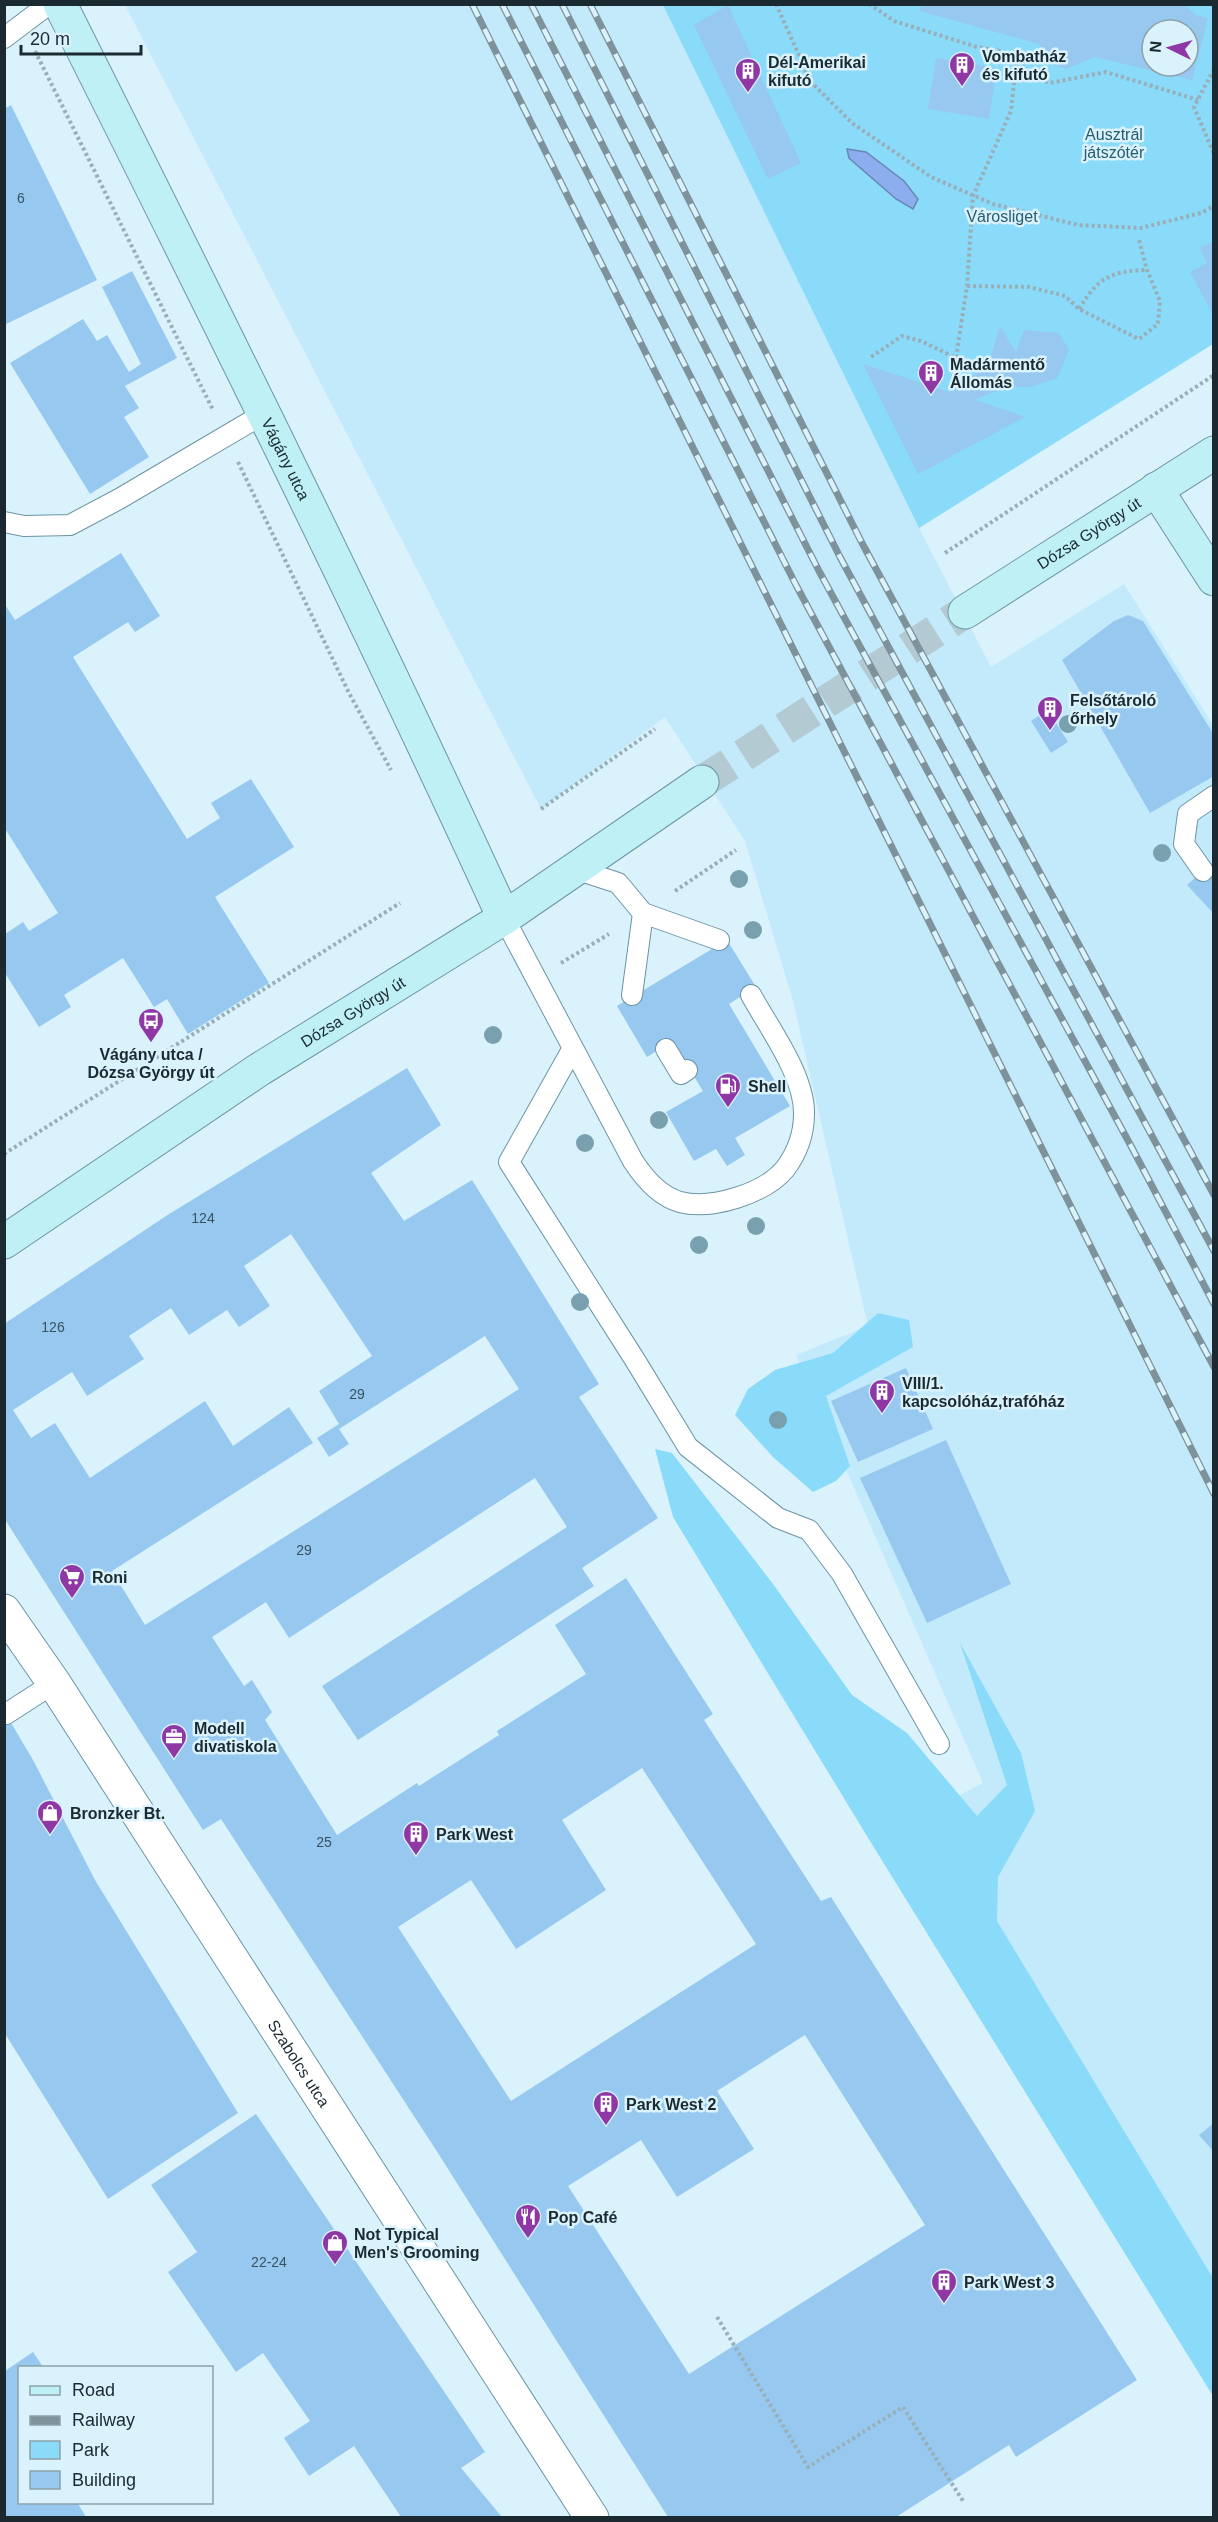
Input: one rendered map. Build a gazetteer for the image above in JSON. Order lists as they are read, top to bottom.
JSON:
{
  "streets": {
    "main road": ["Vágány utca", "Dózsa György út"],
    "street": ["Szabolcs utca"]
  },
  "crossings": [
    ["Vágány utca", "Dózsa György út"]
  ],
  "parks": ["Ausztrál játszótér", "Városliget"],
  "places": {
    "building": [
      "Vombatház és kifutó",
      "Dél-Amerikai kifutó",
      "Madármentő Állomás",
      "Felsőtároló őrhely",
      "VIII/1. kapcsolóház,trafóház",
      "Park West",
      "Park West 2",
      "Park West 3"
    ],
    "bus stop": ["Vágány utca / Dózsa György út"],
    "fuel station": ["Shell"],
    "supermarket": ["Roni"],
    "office": ["Modell divatiskola"],
    "shop": ["Bronzker Bt.", "Not Typical Men's Grooming"],
    "restaurant": ["Pop Café"]
  },
  "house_numbers": [
    "6",
    "124",
    "126",
    "29",
    "29",
    "25",
    "22-24"
  ],
  "legend": [
    "Road",
    "Railway",
    "Park",
    "Building"
  ],
  "scale_bar": "20 m",
  "north": "left"
}
